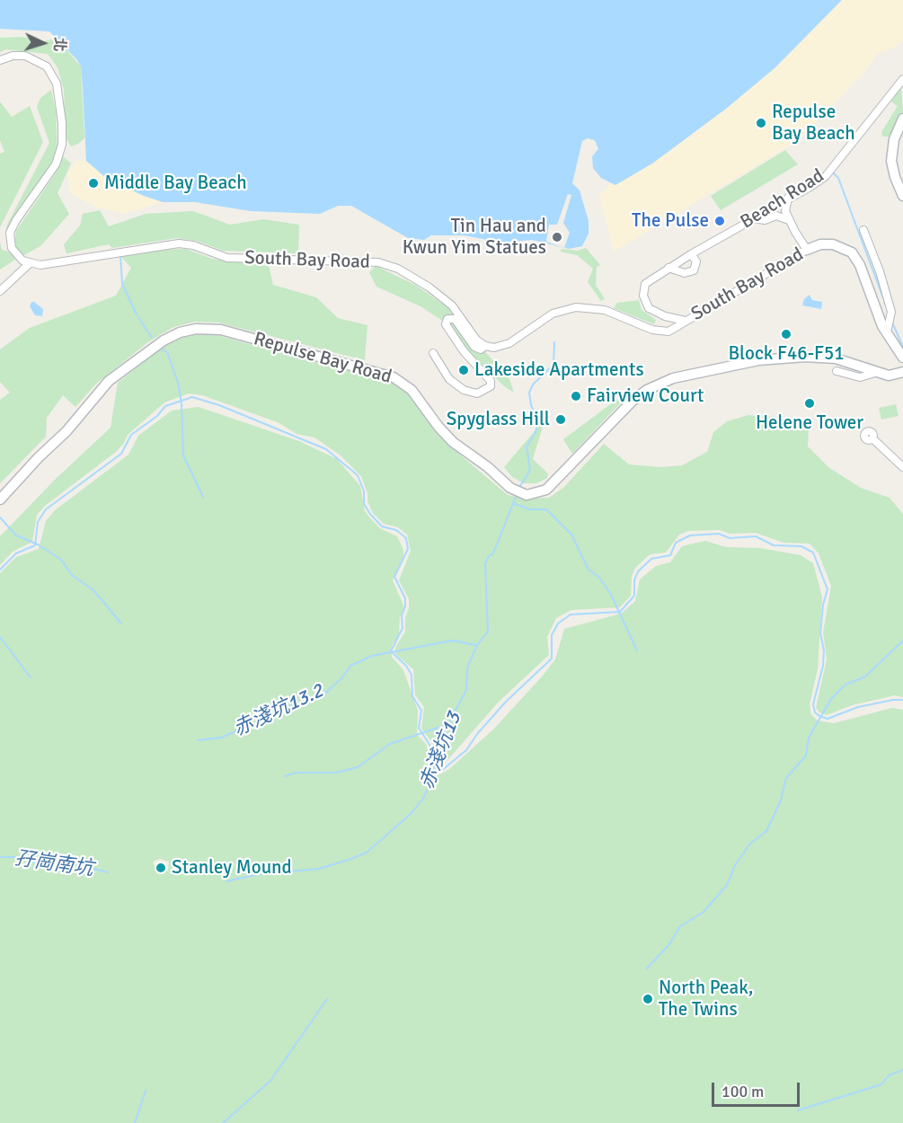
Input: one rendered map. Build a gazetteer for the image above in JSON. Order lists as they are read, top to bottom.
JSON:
{
  "streets": {
    "main road": ["South Bay Road", "Repulse Bay Road"],
    "street": ["Beach Road"]
  },
  "crossings": [
    ["Beach Road", "South Bay Road"],
    ["South Bay Road", "Repulse Bay Road"]
  ],
  "water": ["赤淺坑13.2", "赤淺坑13", "孖崗南坑"],
  "places": [
    "Repulse Bay Beach",
    "Middle Bay Beach",
    "The Pulse",
    "Tin Hau and Kwun Yim Statues",
    "Block F46-F51",
    "Lakeside Apartments",
    "Fairview Court",
    "Helene Tower",
    "Spyglass Hill",
    "Stanley Mound",
    "North Peak, The Twins"
  ],
  "scale_bar": "100 m",
  "north": "right"
}
